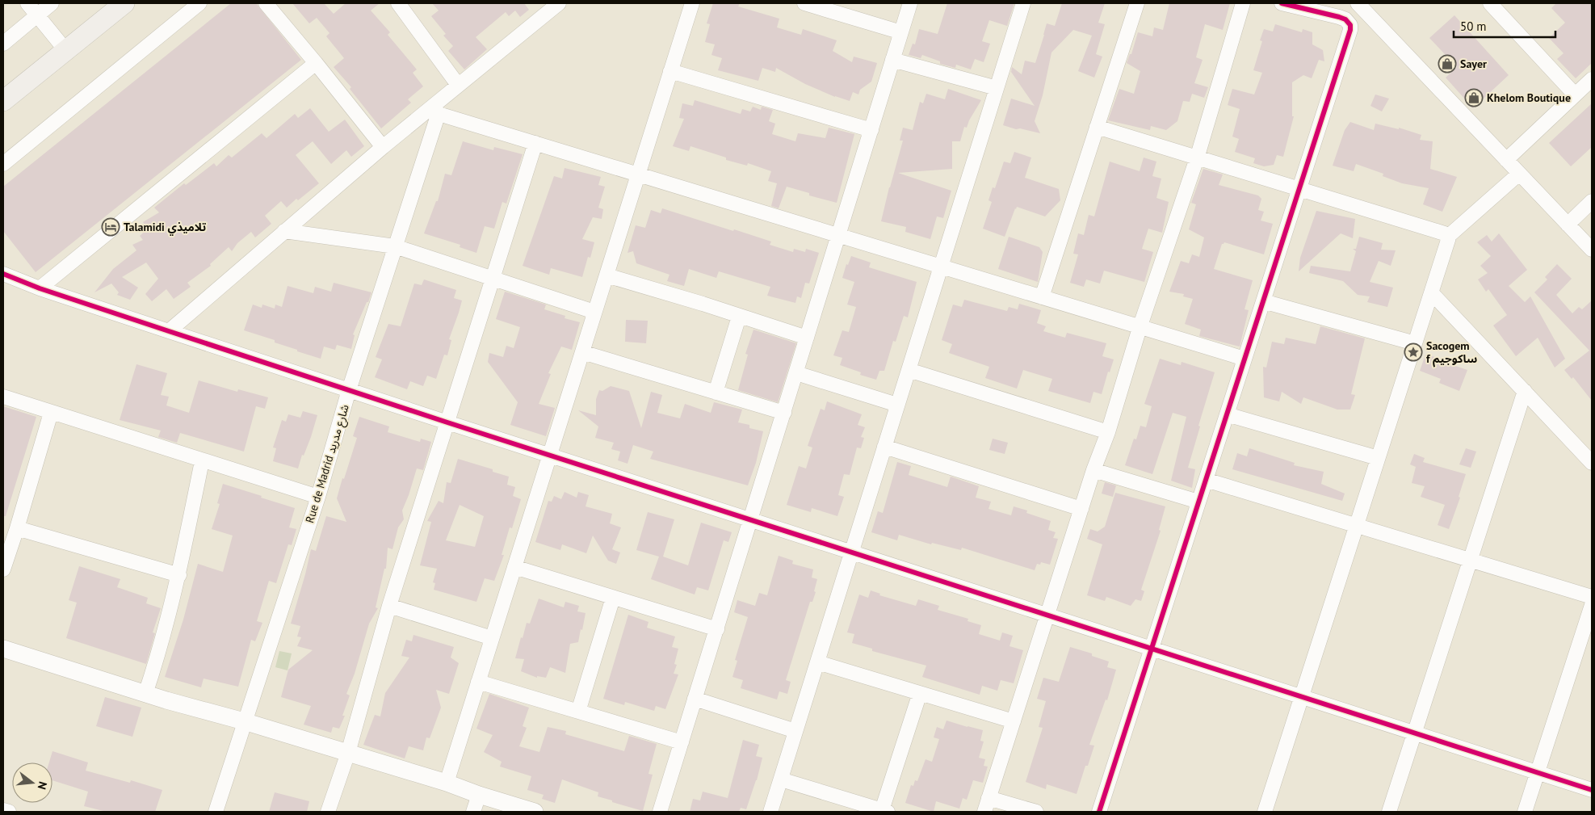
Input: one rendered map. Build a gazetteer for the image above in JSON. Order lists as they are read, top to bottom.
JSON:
{
  "streets": {
    "street": ["Rue de Madrid شارع مدريد"]
  },
  "places": {
    "shop": ["Sayer", "Khelom Boutique"],
    "hotel": ["Talamidi تلاميذي"],
    "place": ["Sacogem f ساكوجيم"]
  },
  "scale_bar": "50 m",
  "north": "right"
}
